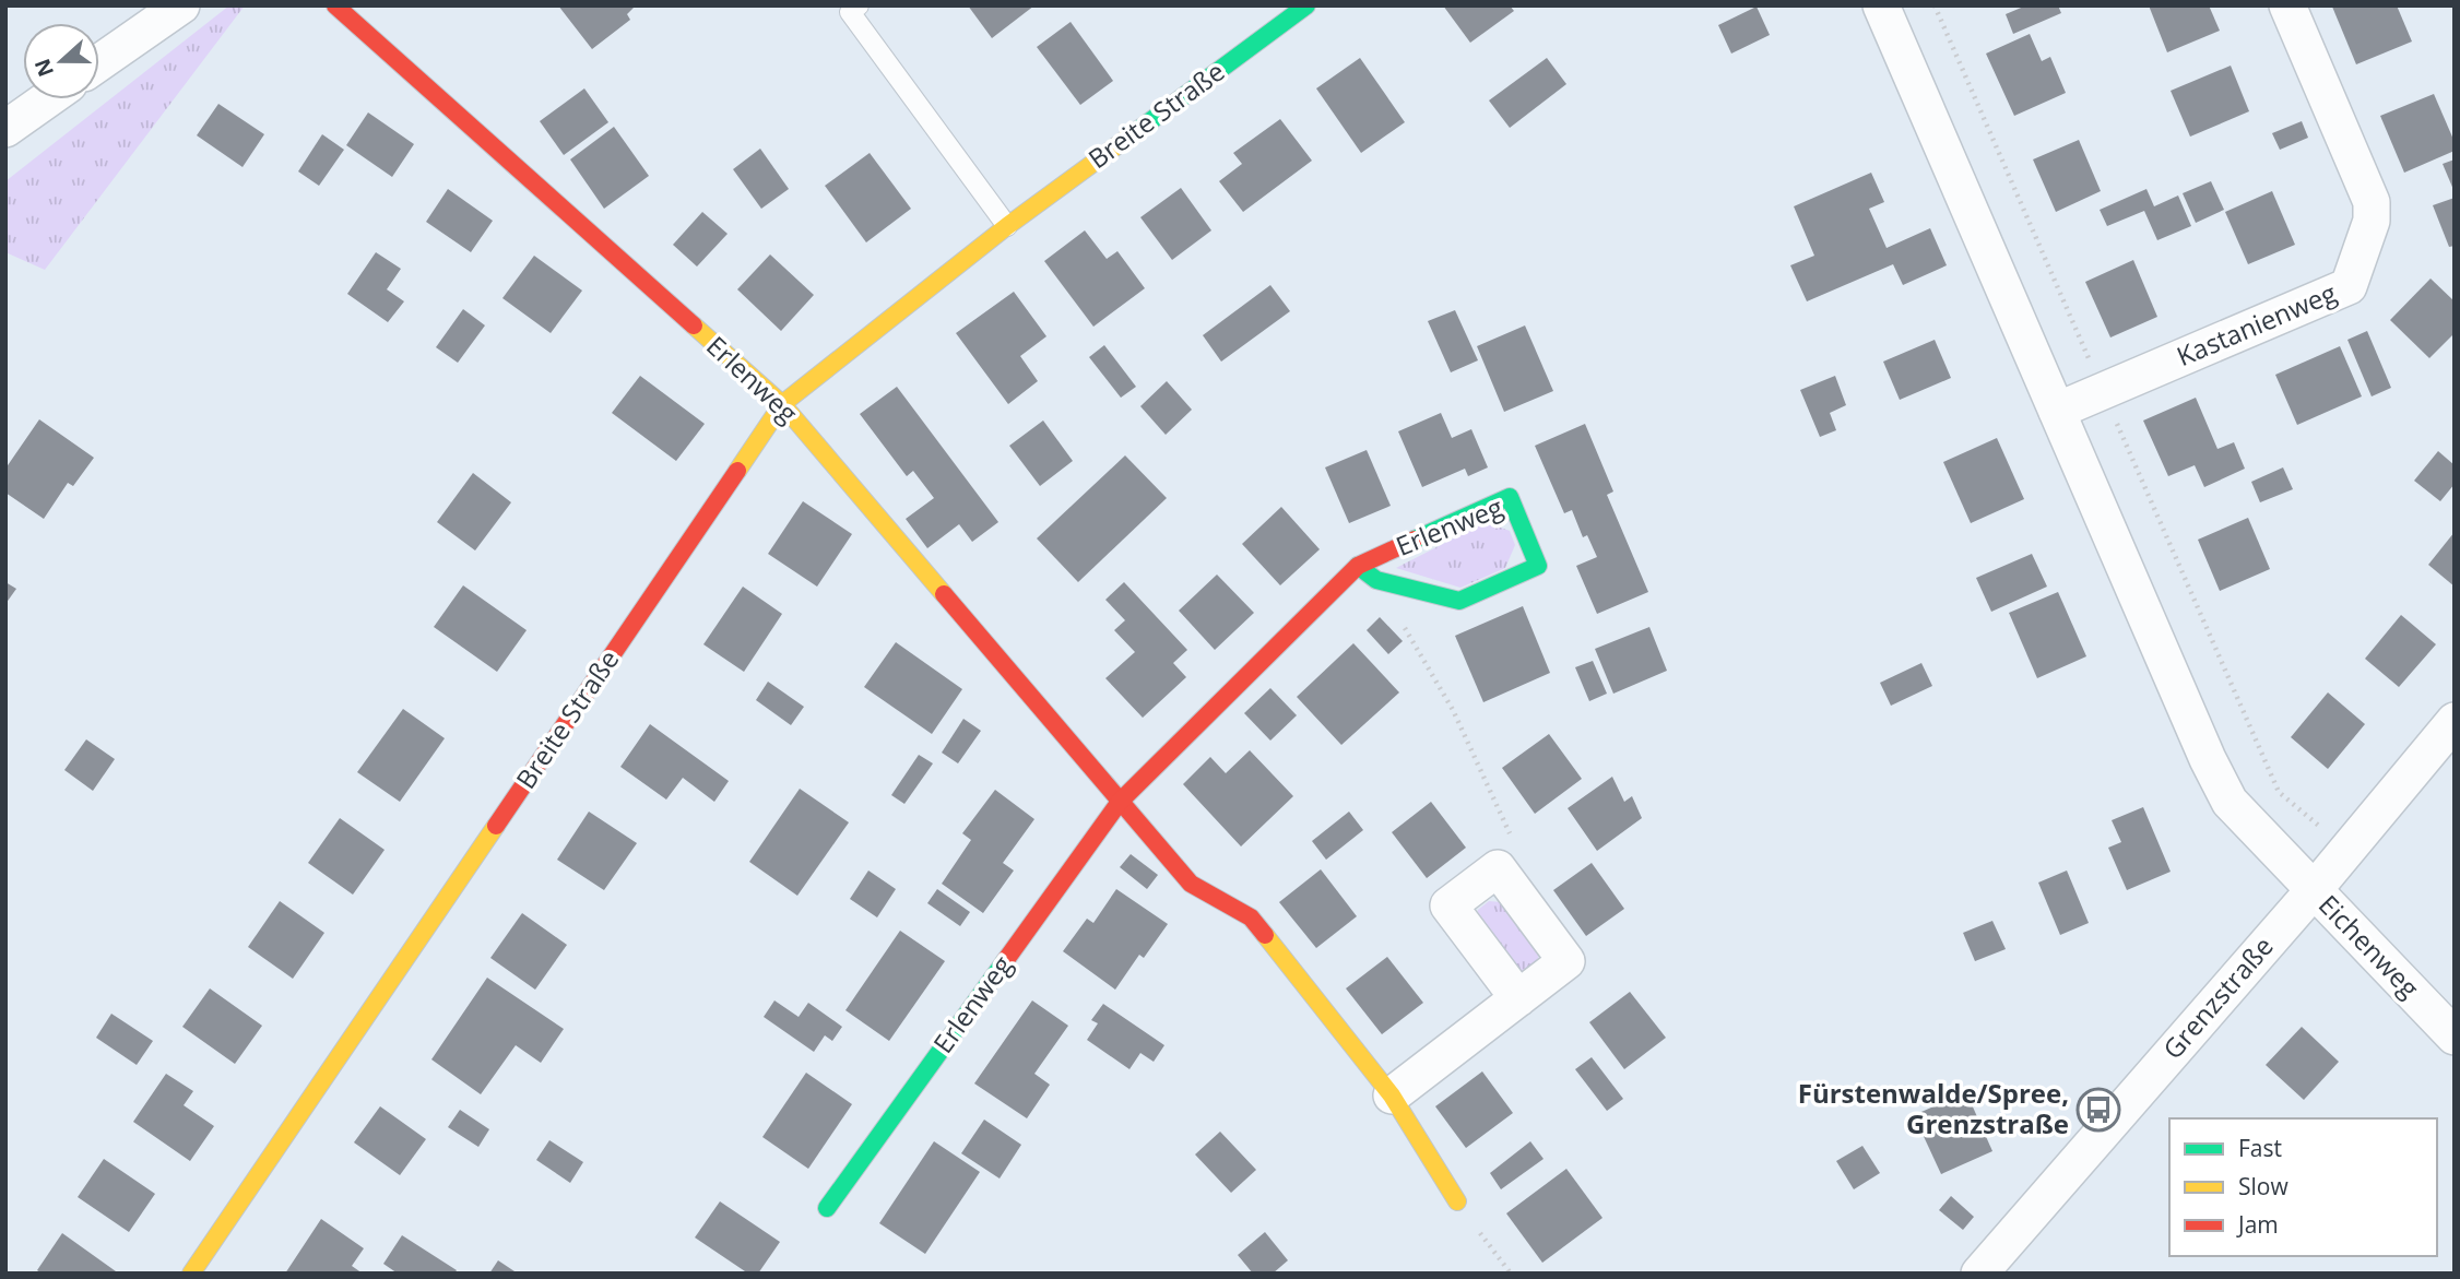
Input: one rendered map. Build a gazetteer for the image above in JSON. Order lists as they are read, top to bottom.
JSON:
{
  "streets": {
    "street": [
      "Breite Straße",
      "Kastanienweg",
      "Erlenweg",
      "Eichenweg",
      "Grenzstraße"
    ]
  },
  "crossings": [
    ["Breite Straße", "Erlenweg"],
    ["Eichenweg", "Grenzstraße"]
  ],
  "places": {
    "bus stop": ["Fürstenwalde/Spree, Grenzstraße"]
  },
  "legend": ["Fast", "Slow", "Jam"],
  "north": "left"
}
